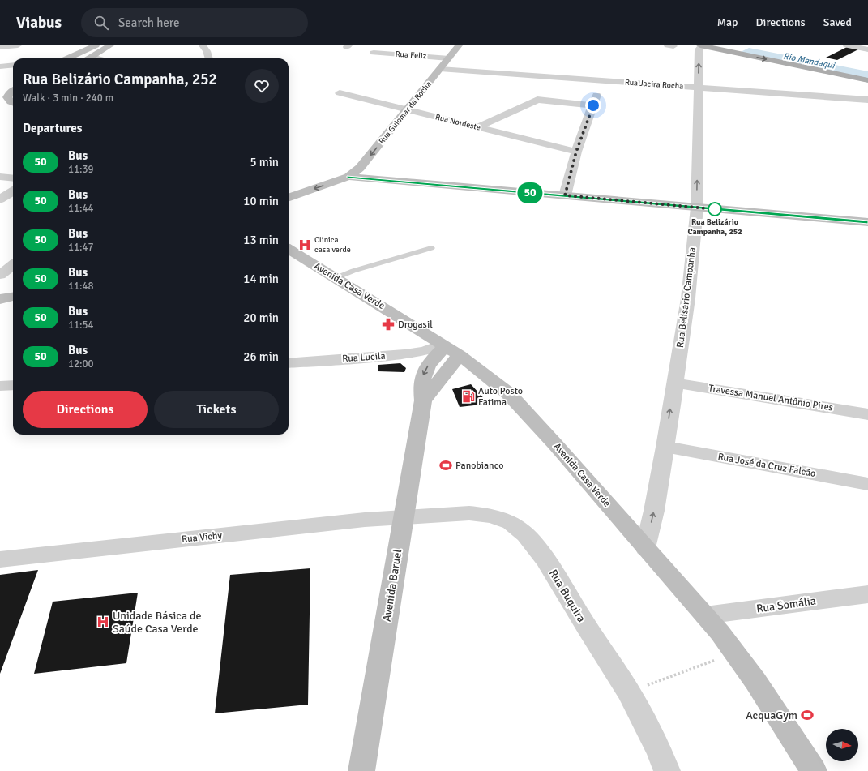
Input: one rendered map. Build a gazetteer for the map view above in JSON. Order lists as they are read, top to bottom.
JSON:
{
  "streets": {
    "street": [
      "Rua Feliz",
      "Rua Jacira Rocha",
      "Rua Guiomar da Rocha",
      "Rua Nordeste",
      "Avenida Casa Verde",
      "Rua Belisário Campanha",
      "Rua Lucila",
      "Travessa Manuel Antônio Pires",
      "Rua José da Cruz Falcão",
      "Rua Vichy",
      "Avenida Baruel",
      "Rua Buquira",
      "Rua Somália"
    ]
  },
  "crossings": [
    ["Rua Feliz", "Rua Guiomar da Rocha"],
    ["Rua Jacira Rocha", "Rua Guiomar da Rocha"],
    ["Rua Jacira Rocha", "Rua Belisário Campanha"],
    ["Rua Guiomar da Rocha", "Rua Nordeste"],
    ["Avenida Casa Verde", "Rua Belisário Campanha"],
    ["Avenida Casa Verde", "Rua Lucila"],
    ["Avenida Casa Verde", "Avenida Baruel"],
    ["Avenida Casa Verde", "Rua Somália"],
    ["Rua Belisário Campanha", "Travessa Manuel Antônio Pires"],
    ["Rua Belisário Campanha", "Rua José da Cruz Falcão"],
    ["Rua Lucila", "Avenida Baruel"],
    ["Rua Vichy", "Avenida Baruel"],
    ["Rua Vichy", "Rua Buquira"],
    ["Avenida Baruel", "Rua Buquira"]
  ],
  "one_way": ["Rua Guiomar da Rocha"],
  "water": ["Rio Mandaqui"],
  "places": {
    "other": ["Rua Belizário Campanha, 252"],
    "hospital": ["Clinica casa verde", "Unidade Básica de Saúde Casa Verde"],
    "pharmacy": ["Drogasil"],
    "fuel station": ["Auto Posto Fatima"],
    "sports": ["Panobianco", "AcquaGym"]
  },
  "lines": ["bus line 50"],
  "north": "right",
  "page": {
    "header": "Viabus",
    "search": "Search here",
    "nav": ["Map", "Directions", "Saved"],
    "on_map": "50",
    "heading": [
      ["Rua Belizário Campanha, 252", "Walk · 3 min · 240 m"],
      "Departures"
    ],
    "list": [
      {
        "mark": "50",
        "name": "Bus",
        "note": "11:39",
        "value": "5 min"
      },
      {
        "mark": "50",
        "name": "Bus",
        "note": "11:44",
        "value": "10 min"
      },
      {
        "mark": "50",
        "name": "Bus",
        "note": "11:47",
        "value": "13 min"
      },
      {
        "mark": "50",
        "name": "Bus",
        "note": "11:48",
        "value": "14 min"
      },
      {
        "mark": "50",
        "name": "Bus",
        "note": "11:54",
        "value": "20 min"
      },
      {
        "mark": "50",
        "name": "Bus",
        "note": "12:00",
        "value": "26 min"
      }
    ],
    "buttons": ["Directions", "Tickets"]
  }
}
